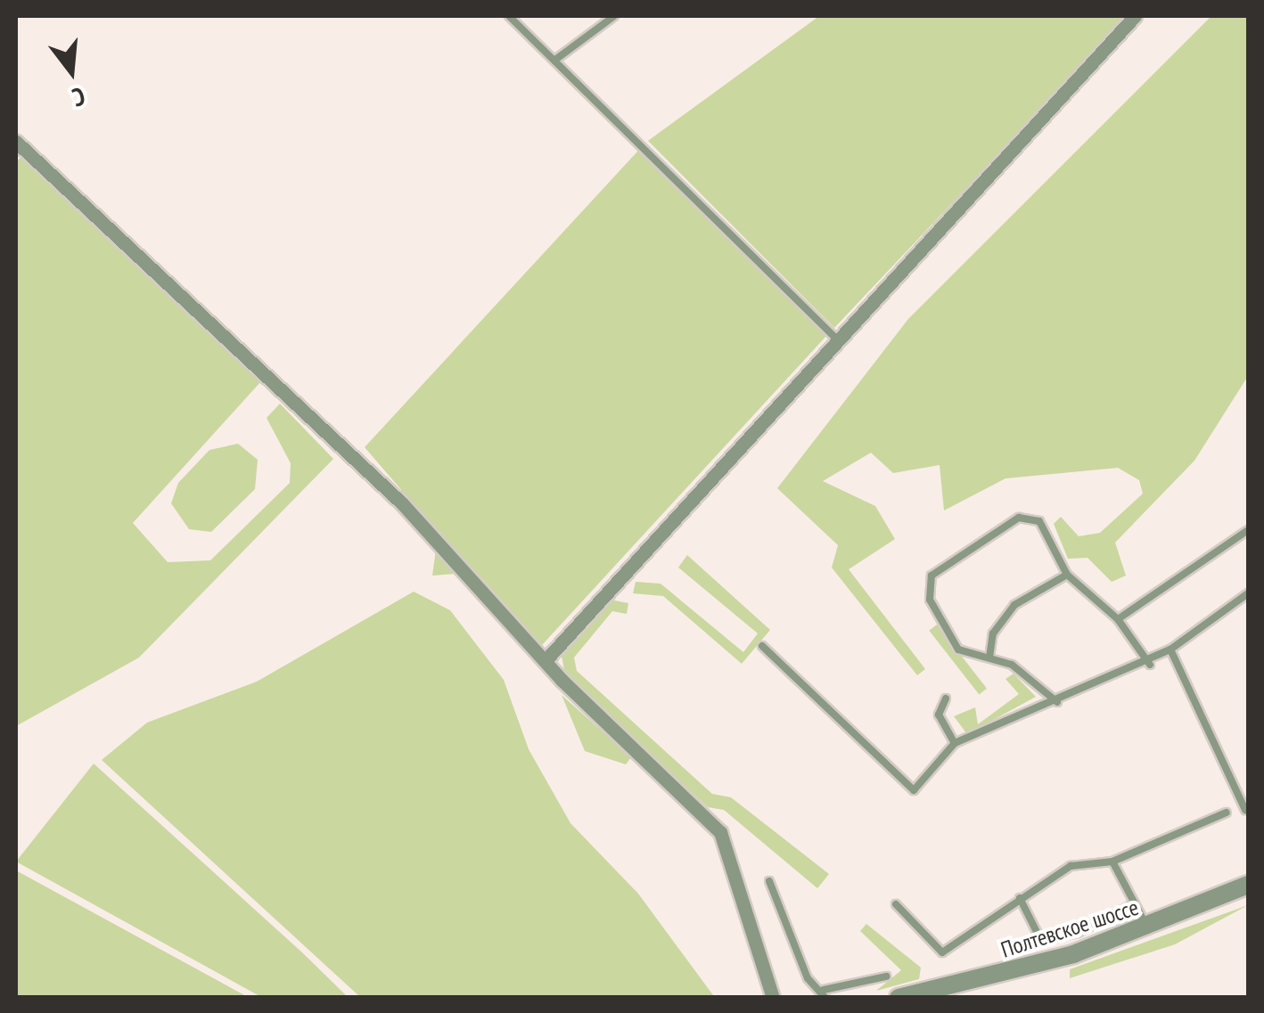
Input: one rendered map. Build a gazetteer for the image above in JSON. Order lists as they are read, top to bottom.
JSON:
{
  "streets": {
    "street": ["Полтевское шоссе"]
  },
  "north": "bottom"
}
